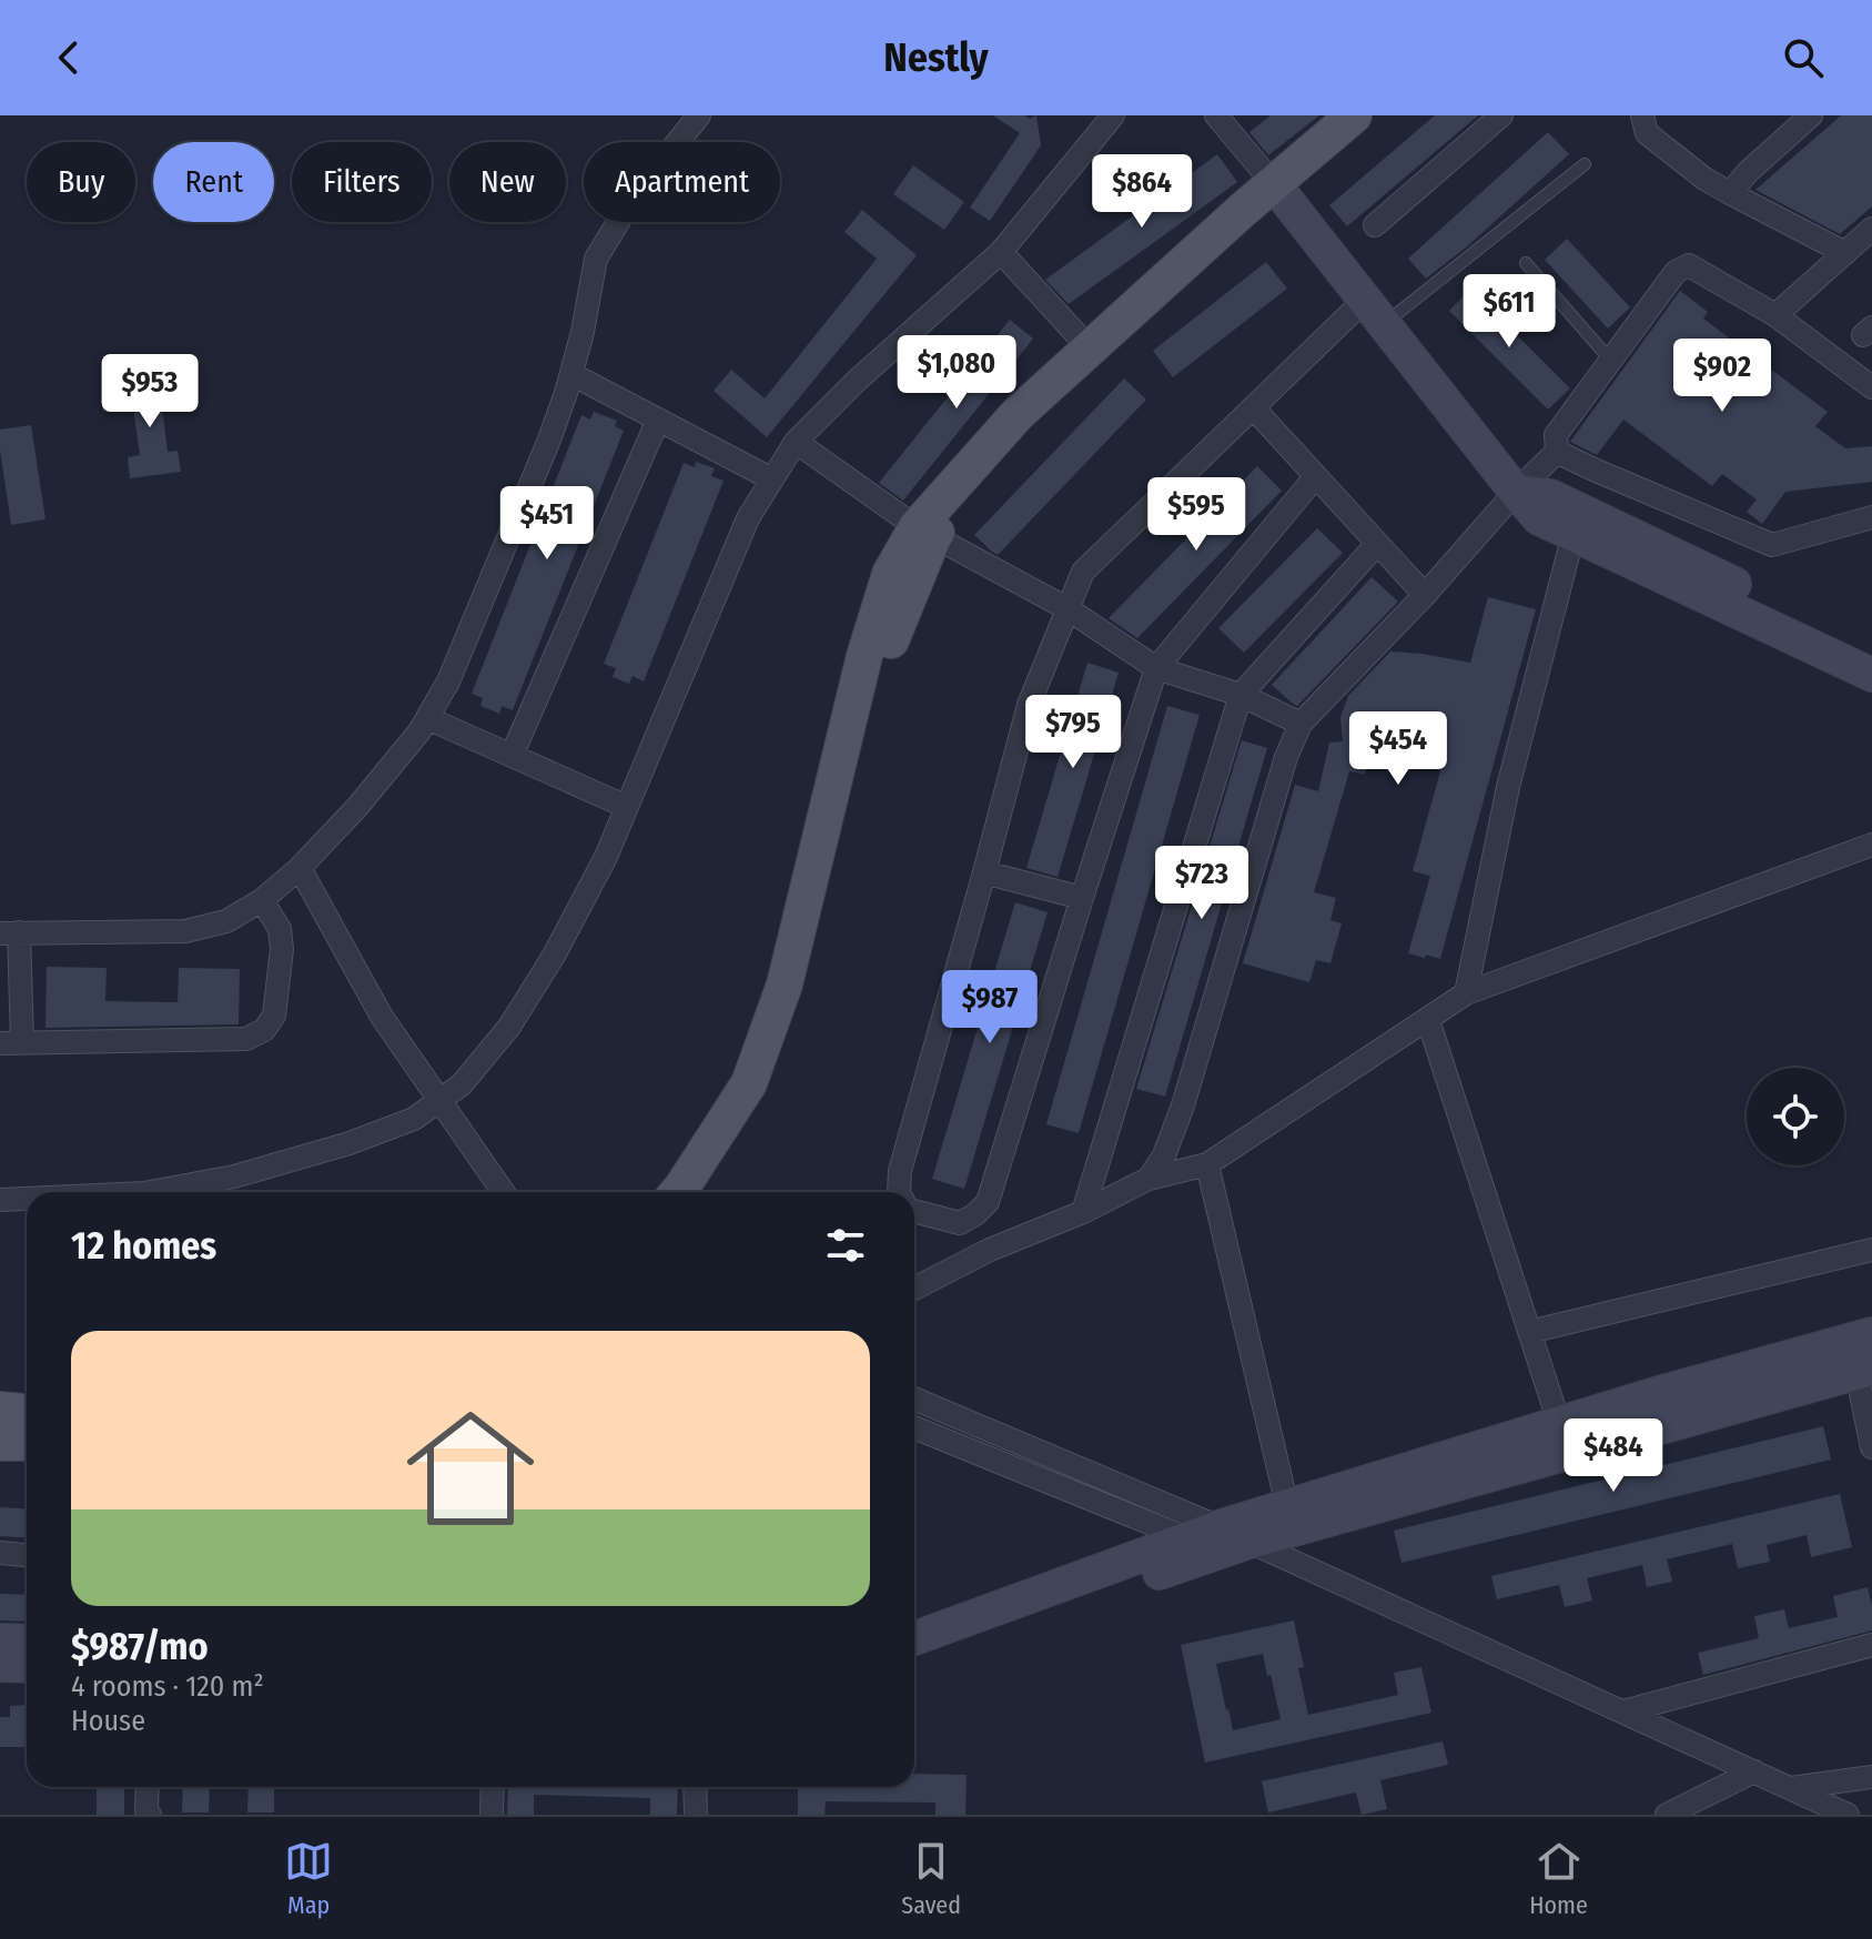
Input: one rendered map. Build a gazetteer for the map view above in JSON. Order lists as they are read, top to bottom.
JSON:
{
  "page": {
    "header": "Nestly",
    "chip": [
      "Buy",
      "Rent",
      "Filters",
      "New",
      "Apartment"
    ],
    "price": [
      "$864",
      "$611",
      "$1,080",
      "$902",
      "$953",
      "$595",
      "$451",
      "$795",
      "$454",
      "$723",
      "$987",
      "$484"
    ],
    "heading": "12 homes",
    "list": [
      {
        "name": "$987/mo",
        "note": "4 rooms · 120 m² · House"
      }
    ],
    "tabs": ["Map", "Saved", "Home"]
  }
}
